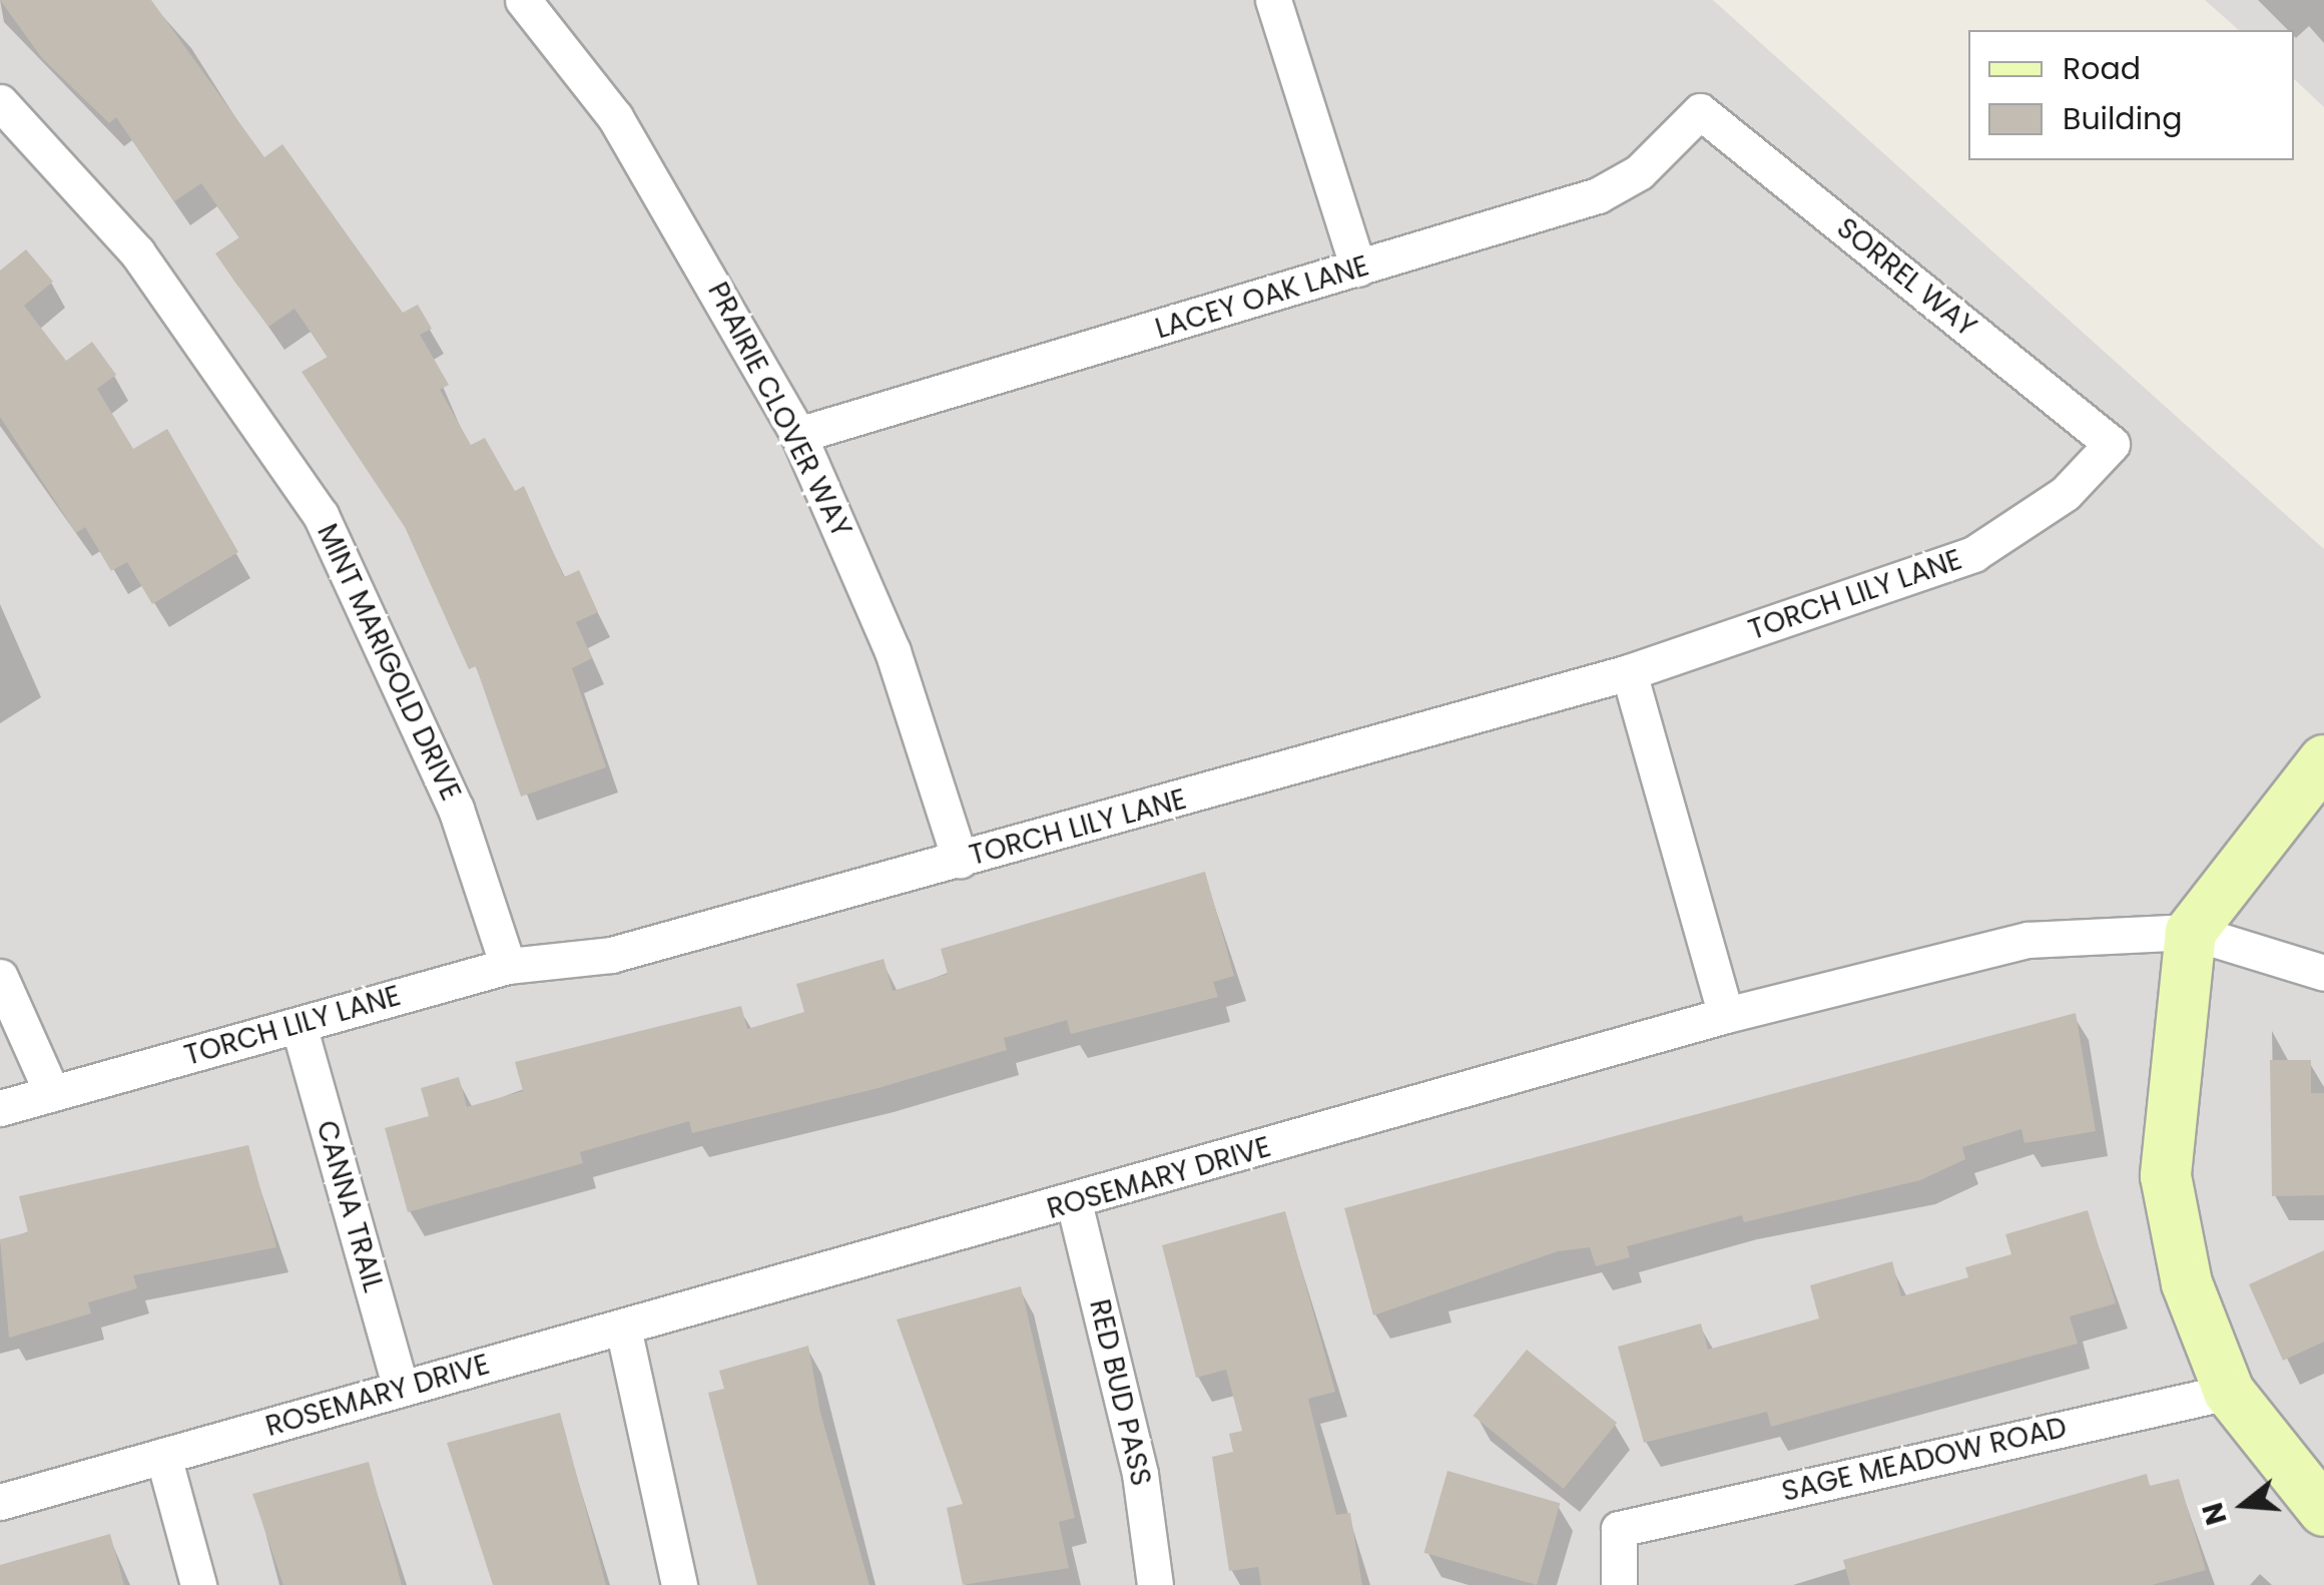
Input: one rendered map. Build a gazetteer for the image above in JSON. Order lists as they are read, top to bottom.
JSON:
{
  "streets": {
    "street": [
      "SORREL WAY",
      "LACEY OAK LANE",
      "PRAIRIE CLOVER WAY",
      "TORCH LILY LANE",
      "MINT MARIGOLD DRIVE",
      "ROSEMARY DRIVE",
      "CANNA TRAIL",
      "RED BUD PASS",
      "SAGE MEADOW ROAD"
    ]
  },
  "crossings": [
    ["SORREL WAY", "LACEY OAK LANE"],
    ["SORREL WAY", "TORCH LILY LANE"],
    ["LACEY OAK LANE", "PRAIRIE CLOVER WAY"],
    ["PRAIRIE CLOVER WAY", "TORCH LILY LANE"],
    ["TORCH LILY LANE", "MINT MARIGOLD DRIVE"],
    ["TORCH LILY LANE", "CANNA TRAIL"],
    ["ROSEMARY DRIVE", "CANNA TRAIL"],
    ["ROSEMARY DRIVE", "RED BUD PASS"]
  ],
  "legend": ["Road", "Building"],
  "north": "left"
}
